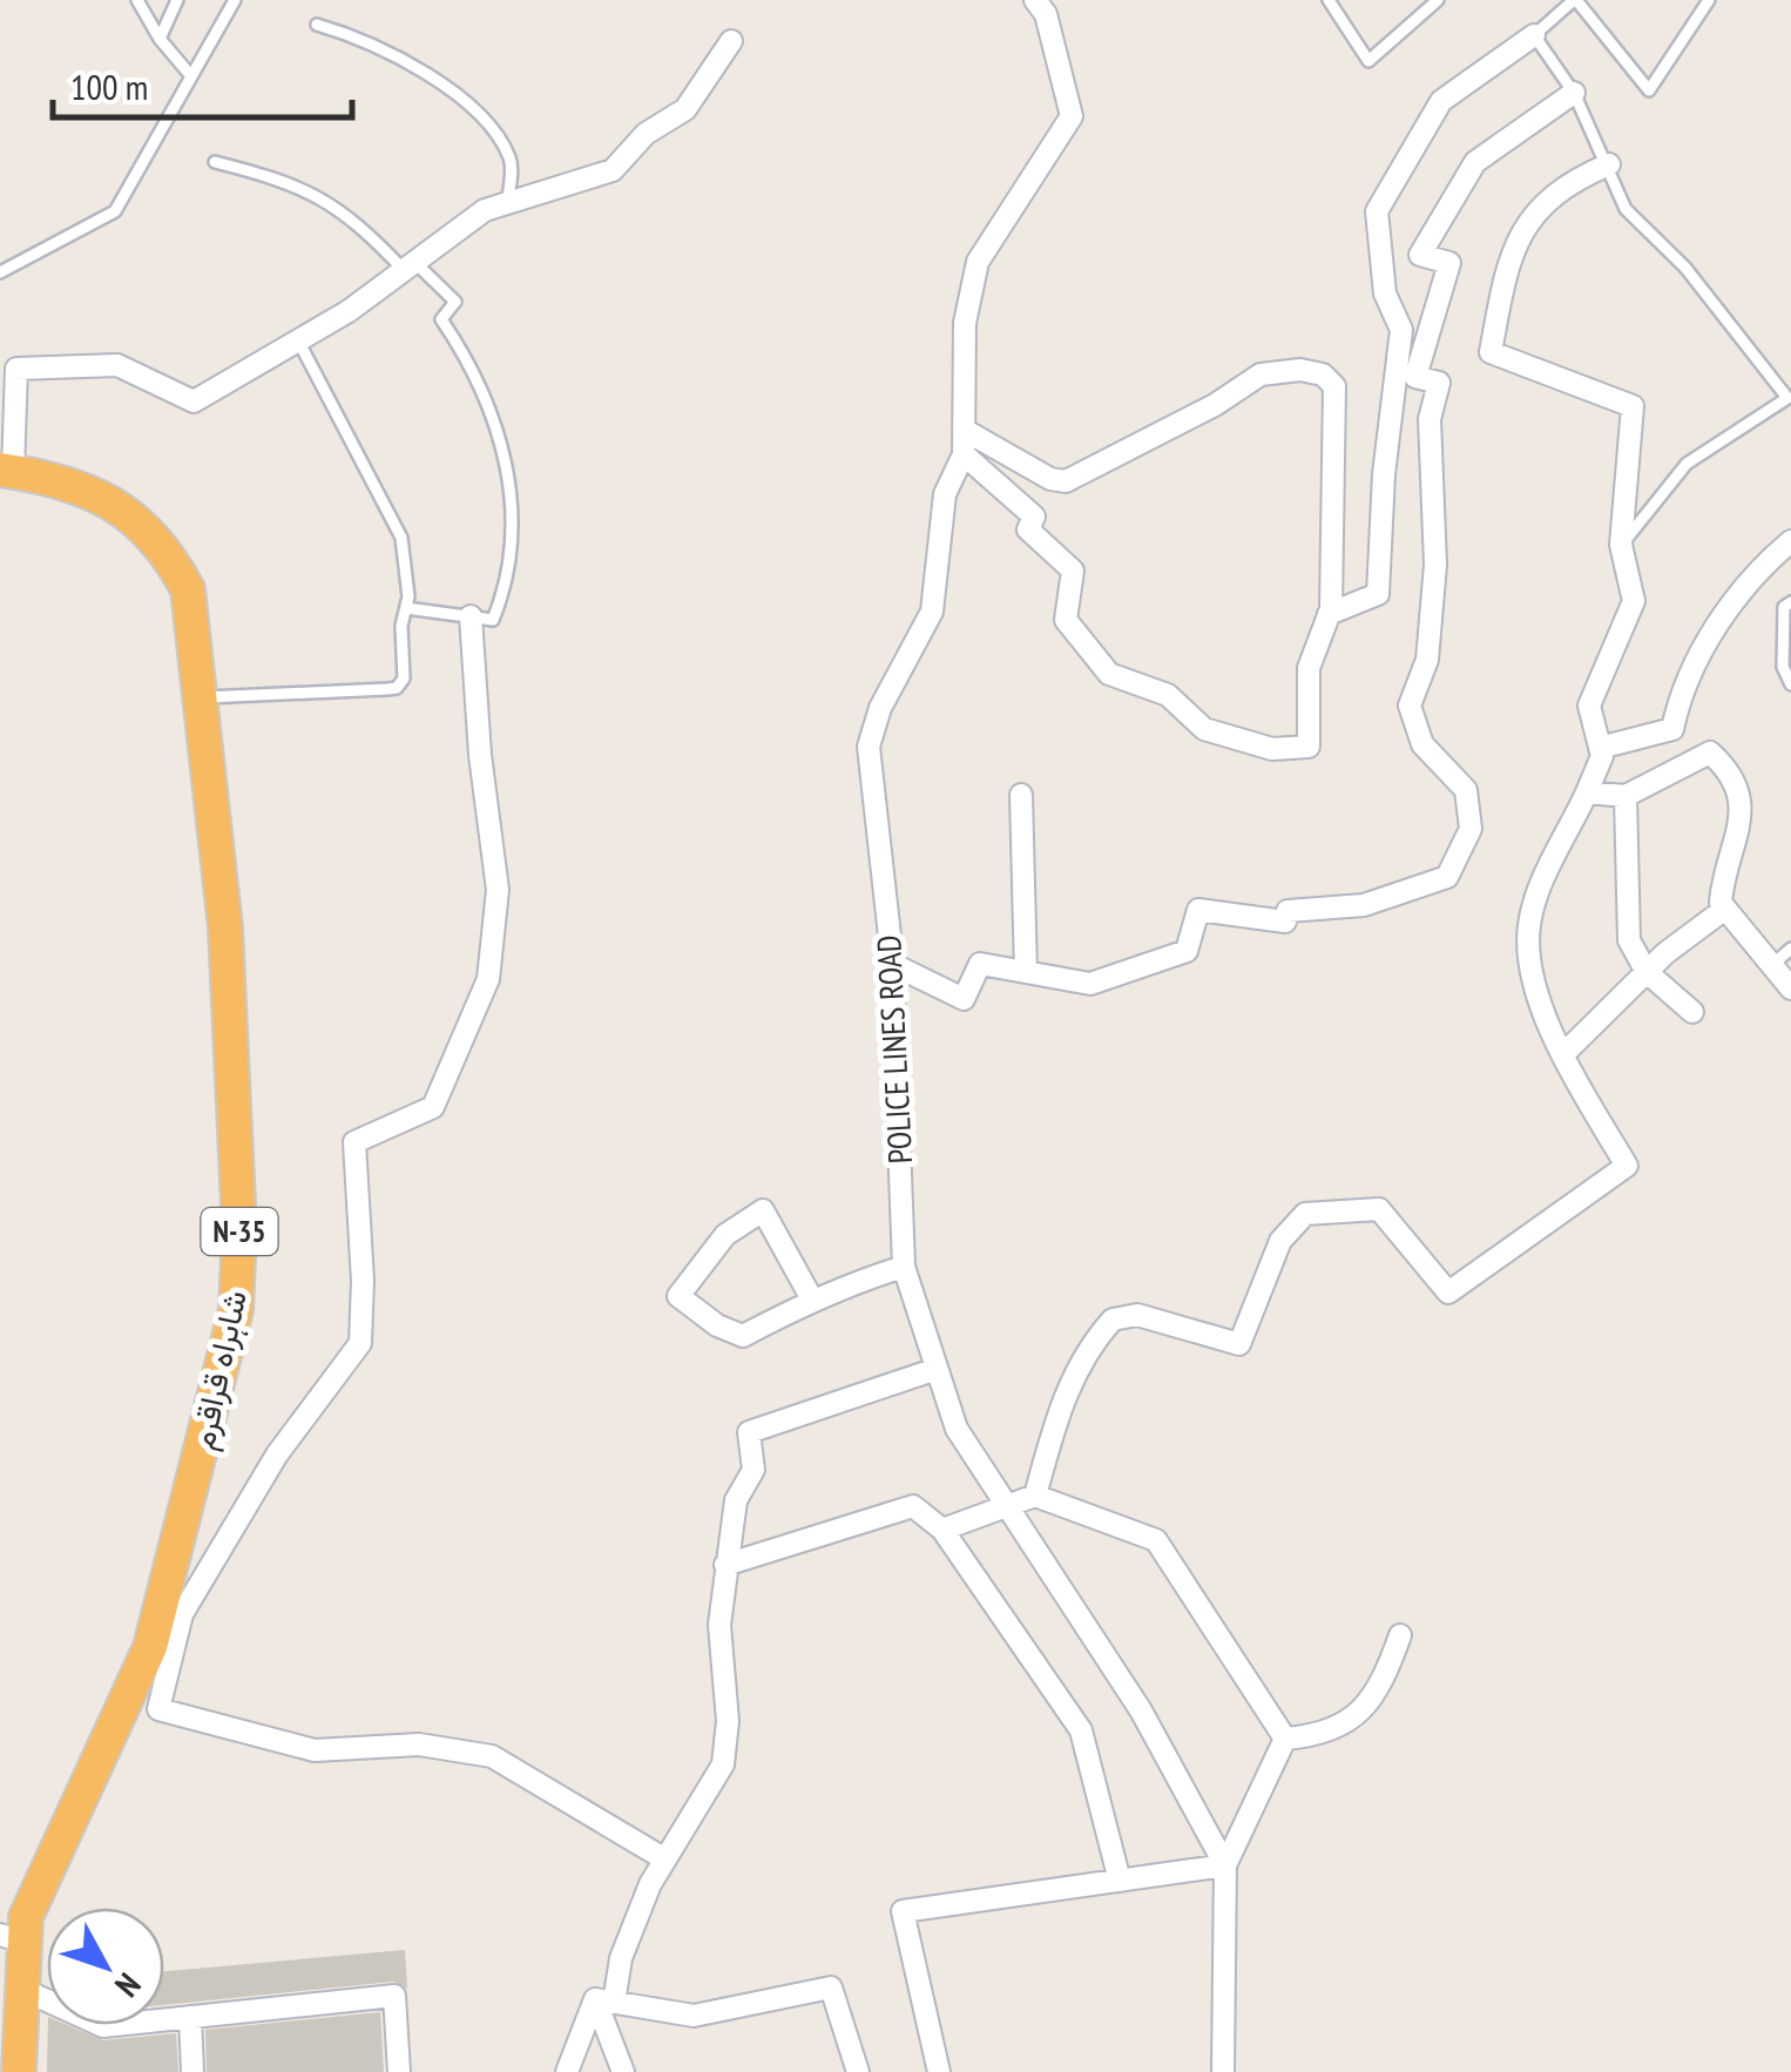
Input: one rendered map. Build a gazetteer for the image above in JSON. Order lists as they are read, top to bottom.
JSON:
{
  "streets": {
    "highway": ["N-35", "شاہراہ قراقرم"],
    "street": ["POLICE LINES ROAD"]
  },
  "scale_bar": "100 m",
  "north": "bottom right"
}
